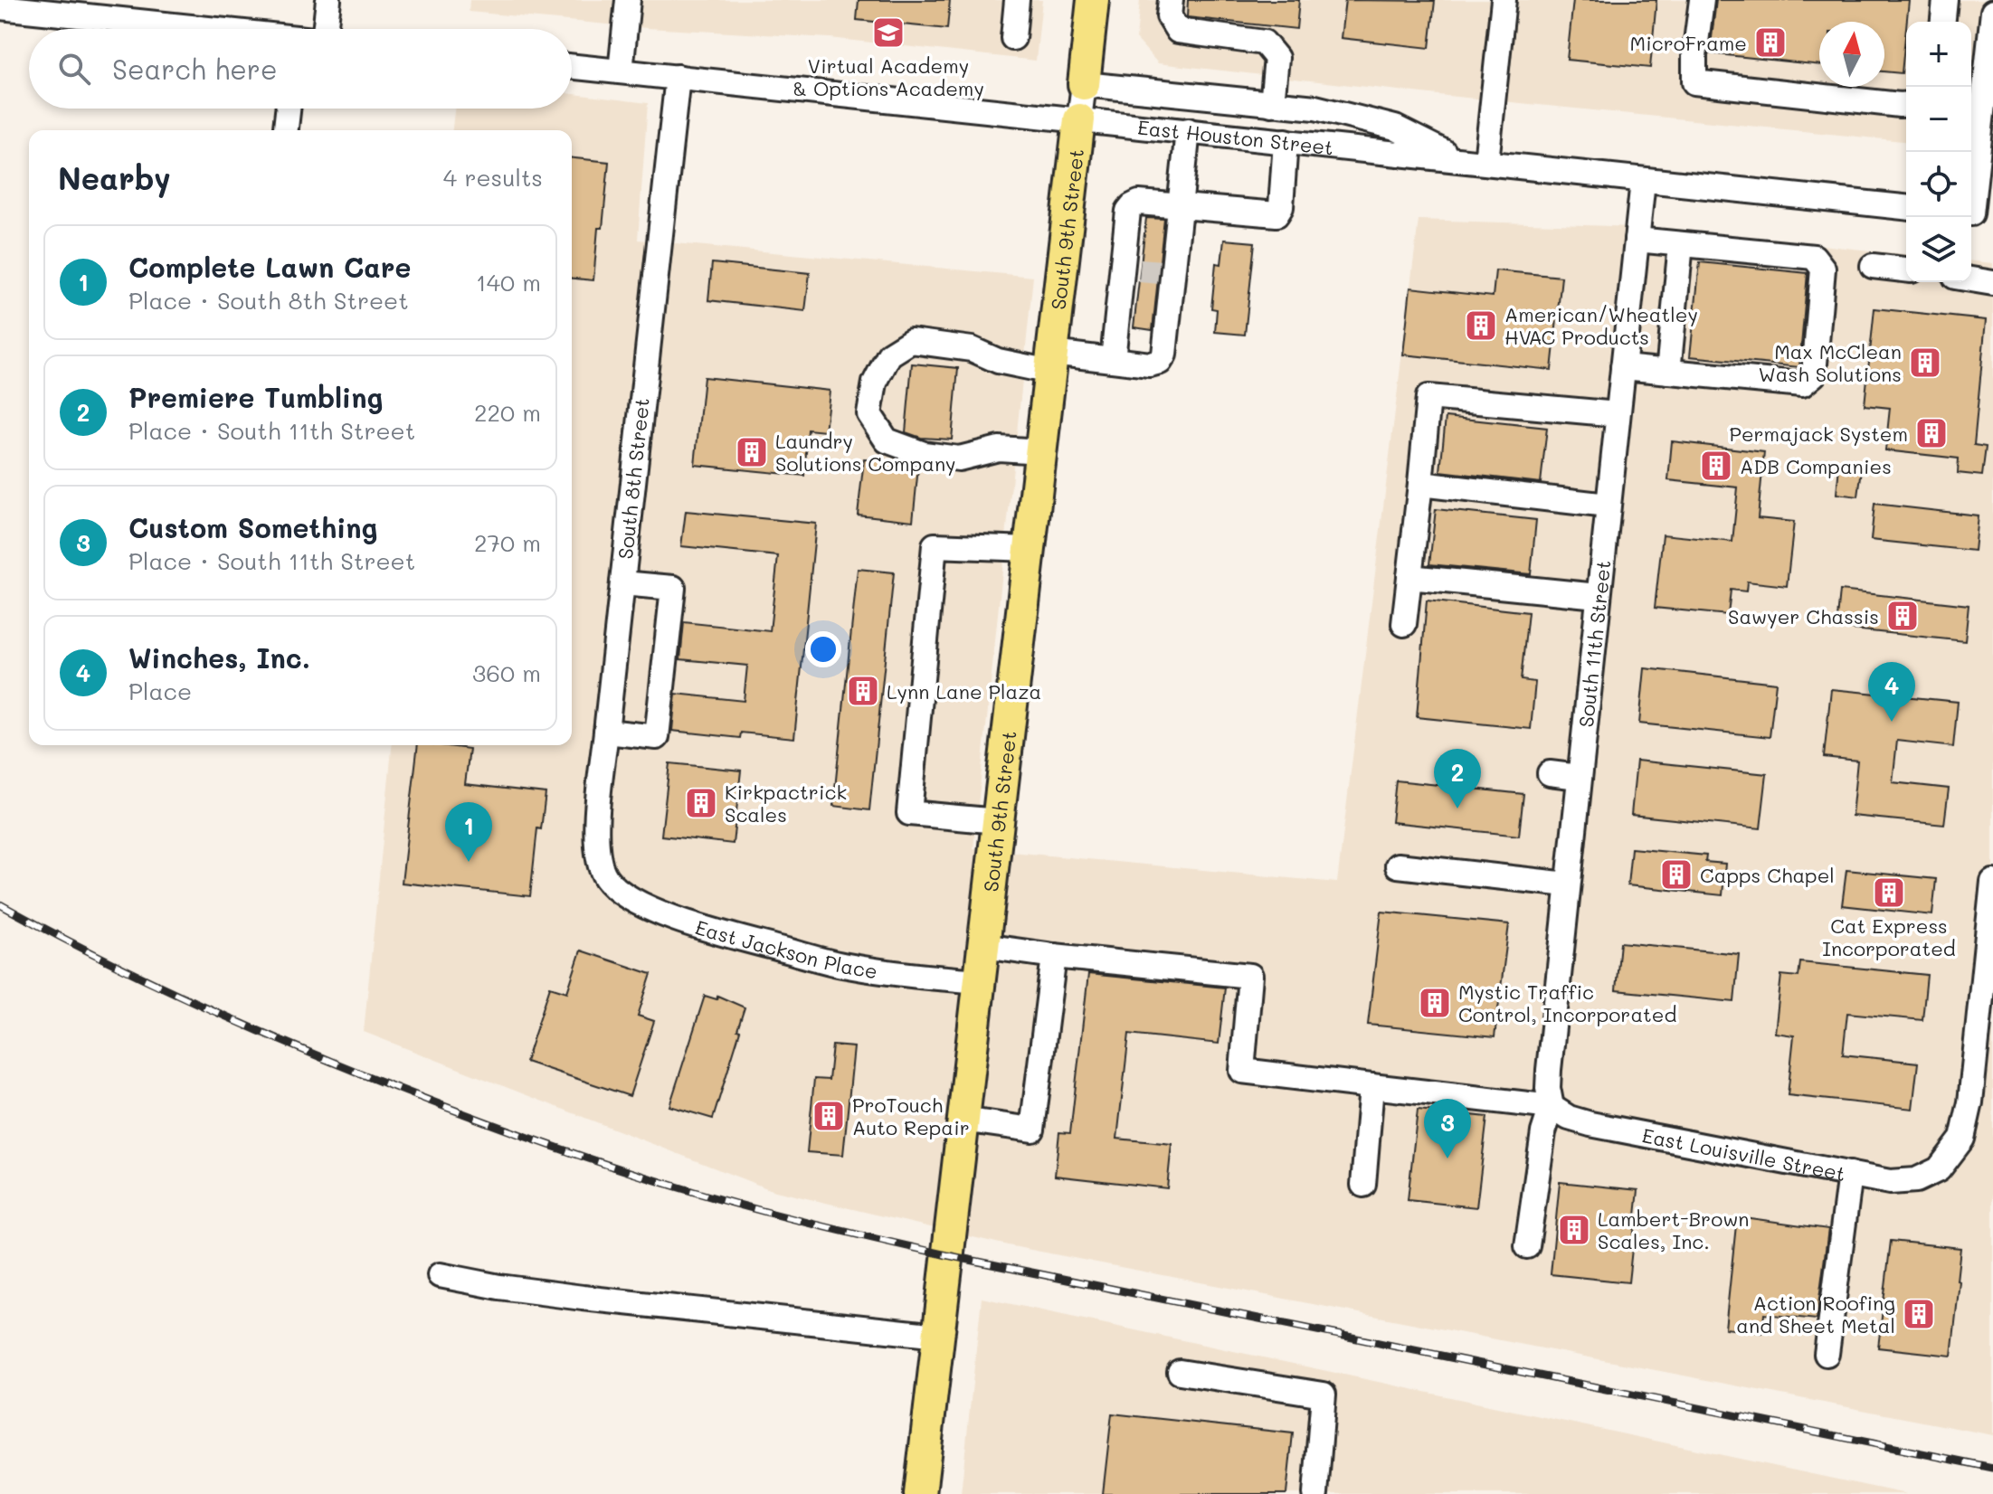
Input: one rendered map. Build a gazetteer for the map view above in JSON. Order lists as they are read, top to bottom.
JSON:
{
  "streets": {
    "main road": ["South 9th Street"],
    "street": [
      "East Houston Street",
      "South 8th Street",
      "South 11th Street",
      "East Jackson Place",
      "East Louisville Street"
    ]
  },
  "crossings": [
    ["East Houston Street", "South 9th Street"],
    ["East Houston Street", "South 8th Street"],
    ["East Houston Street", "South 11th Street"],
    ["South 9th Street", "East Jackson Place"],
    ["South 8th Street", "East Jackson Place"],
    ["South 11th Street", "East Louisville Street"]
  ],
  "places": {
    "school or university": ["Virtual Academy & Options Academy"],
    "building": [
      "MicroFrame",
      "American/Wheatley HVAC Products",
      "Max McClean Wash Solutions",
      "Permajack System",
      "Laundry Solutions Company",
      "ADB Companies",
      "Sawyer Chassis",
      "Lynn Lane Plaza",
      "Kirkpactrick Scales",
      "Capps Chapel",
      "Cat Express Incorporated",
      "Mystic Traffic Control, Incorporated",
      "ProTouch Auto Repair",
      "Lambert-Brown Scales, Inc.",
      "Action Roofing and Sheet Metal"
    ]
  },
  "north": "top",
  "page": {
    "map_buttons": ["+", "−"],
    "search": "Search here",
    "heading": ["Nearby", "4 results"],
    "list": [
      {
        "mark": "1",
        "name": "Complete Lawn Care",
        "note": "Place · South 8th Street",
        "value": "140 m"
      },
      {
        "mark": "2",
        "name": "Premiere Tumbling",
        "note": "Place · South 11th Street",
        "value": "220 m"
      },
      {
        "mark": "3",
        "name": "Custom Something",
        "note": "Place · South 11th Street",
        "value": "270 m"
      },
      {
        "mark": "4",
        "name": "Winches, Inc.",
        "note": "Place",
        "value": "360 m"
      }
    ],
    "pins": [
      "4",
      "2",
      "1",
      "3"
    ]
  }
}
